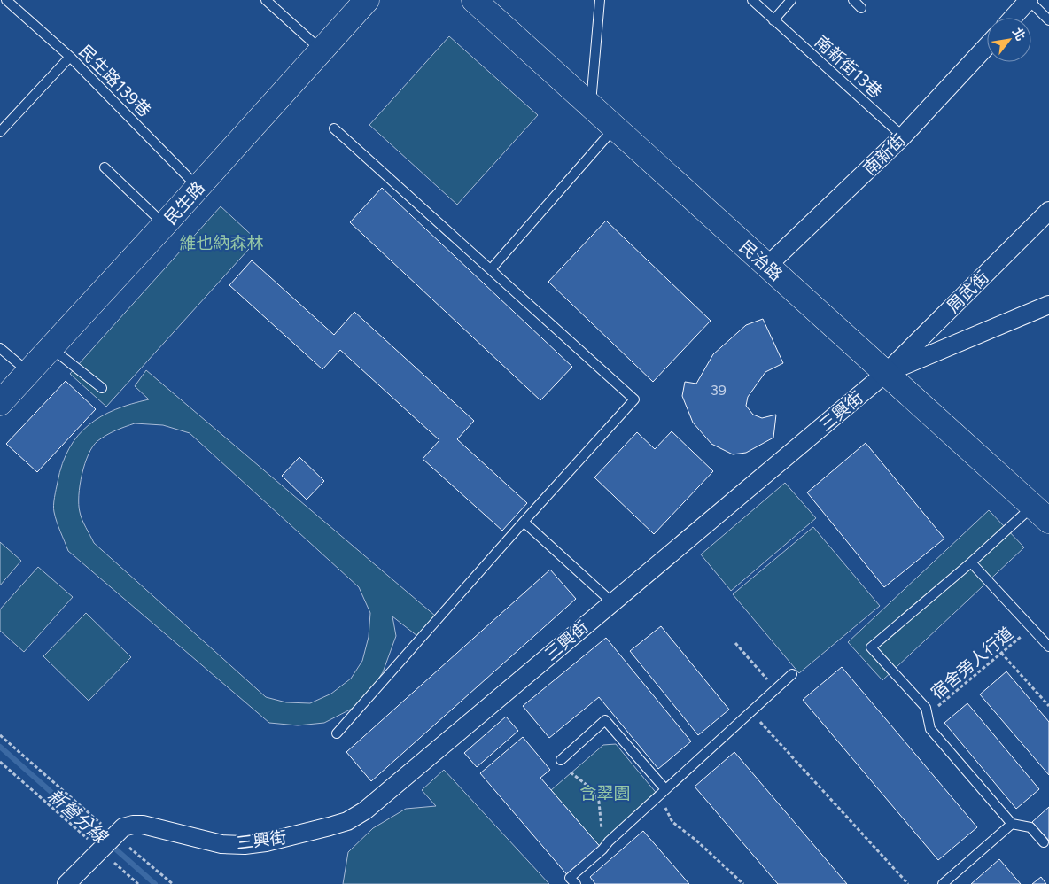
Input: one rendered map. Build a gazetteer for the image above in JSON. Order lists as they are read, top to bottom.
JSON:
{
  "streets": {
    "street": [
      "南新街",
      "民生路",
      "民治路",
      "周武街",
      "三興街"
    ],
    "lane": ["南新街13巷", "民生路139巷"],
    "path": ["宿舍旁人行道"]
  },
  "crossings": [
    ["南新街13巷", "南新街"],
    ["民生路139巷", "民生路"],
    ["南新街", "民治路"],
    ["民治路", "周武街"],
    ["民治路", "三興街"],
    ["周武街", "三興街"]
  ],
  "water": ["新營分線"],
  "parks": ["維也納森林", "含翠園"],
  "house_numbers": ["39"],
  "north": "top right"
}
